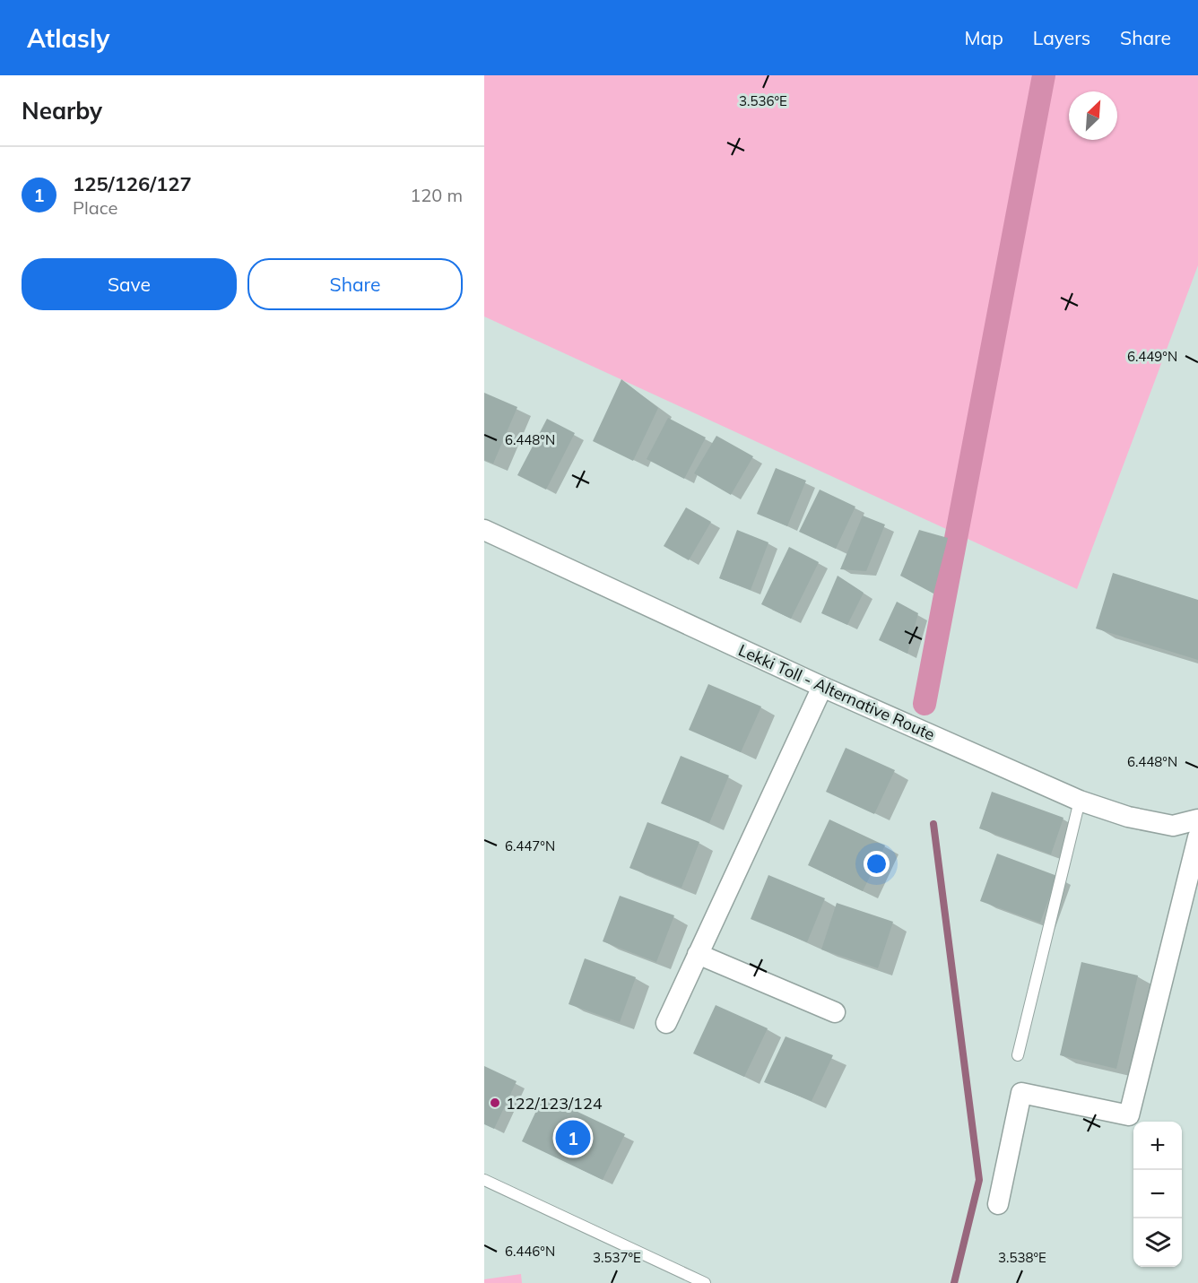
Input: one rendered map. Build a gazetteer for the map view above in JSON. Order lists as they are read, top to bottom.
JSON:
{
  "streets": {
    "street": ["Lekki Toll - Alternative Route"]
  },
  "places": ["122/123/124"],
  "north": "top right",
  "page": {
    "header": "Atlasly",
    "nav": ["Map", "Layers", "Share"],
    "heading": "Nearby",
    "list": [
      {
        "mark": "1",
        "name": "125/126/127",
        "note": "Place",
        "value": "120 m"
      }
    ],
    "buttons": ["Save", "Share"],
    "pins": "1",
    "map_buttons": ["+", "−"]
  },
  "coordinates": [
    "3.536°E",
    "6.449°N",
    "6.448°N",
    "6.447°N",
    "6.446°N",
    "3.537°E",
    "3.538°E"
  ]
}
